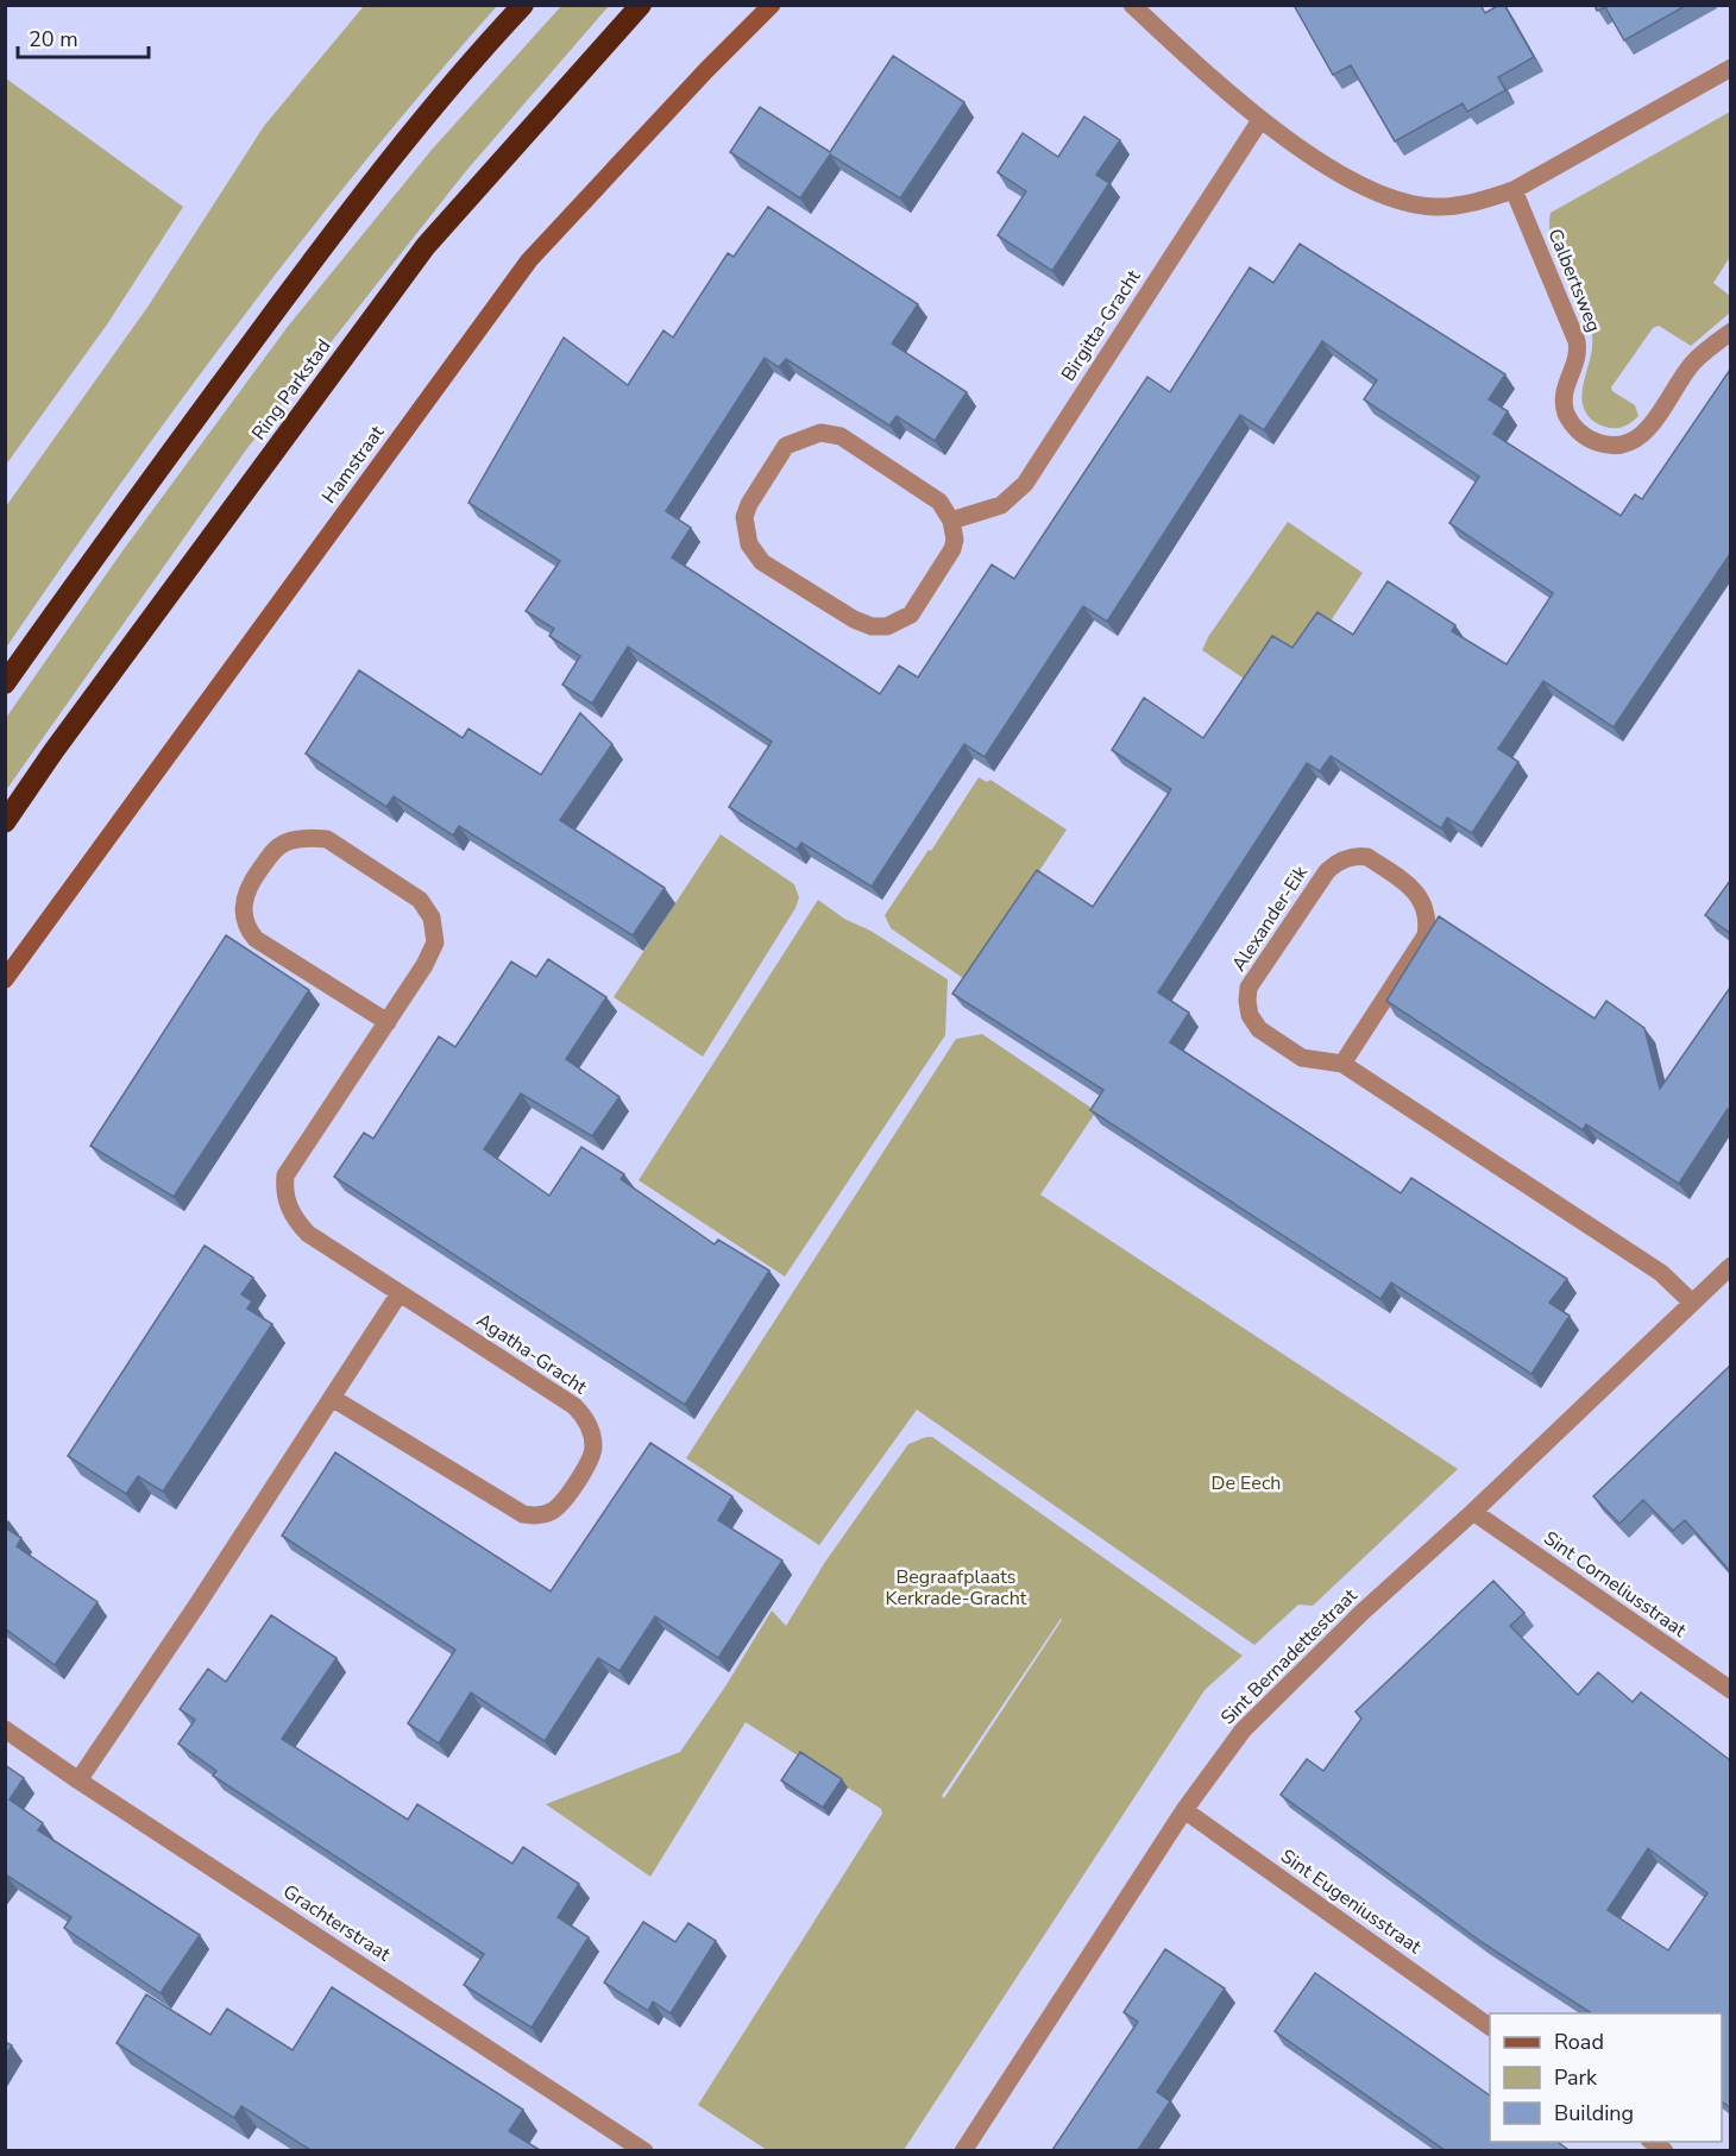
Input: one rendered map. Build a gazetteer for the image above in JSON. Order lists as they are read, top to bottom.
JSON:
{
  "streets": {
    "highway": ["Ring Parkstad"],
    "street": [
      "Calbertsweg",
      "Birgitta-Gracht",
      "Hamstraat",
      "Alexander-Eik",
      "Agatha-Gracht",
      "Sint Corneliusstraat",
      "Sint Bernadettestraat",
      "Sint Eugeniusstraat",
      "Grachterstraat"
    ]
  },
  "crossings": [
    ["Alexander-Eik", "Sint Bernadettestraat"],
    ["Sint Corneliusstraat", "Sint Bernadettestraat"],
    ["Sint Bernadettestraat", "Sint Eugeniusstraat"]
  ],
  "parks": ["De Eech", "Begraafplaats Kerkrade-Gracht"],
  "legend": ["Road", "Park", "Building"],
  "scale_bar": "20 m"
}
